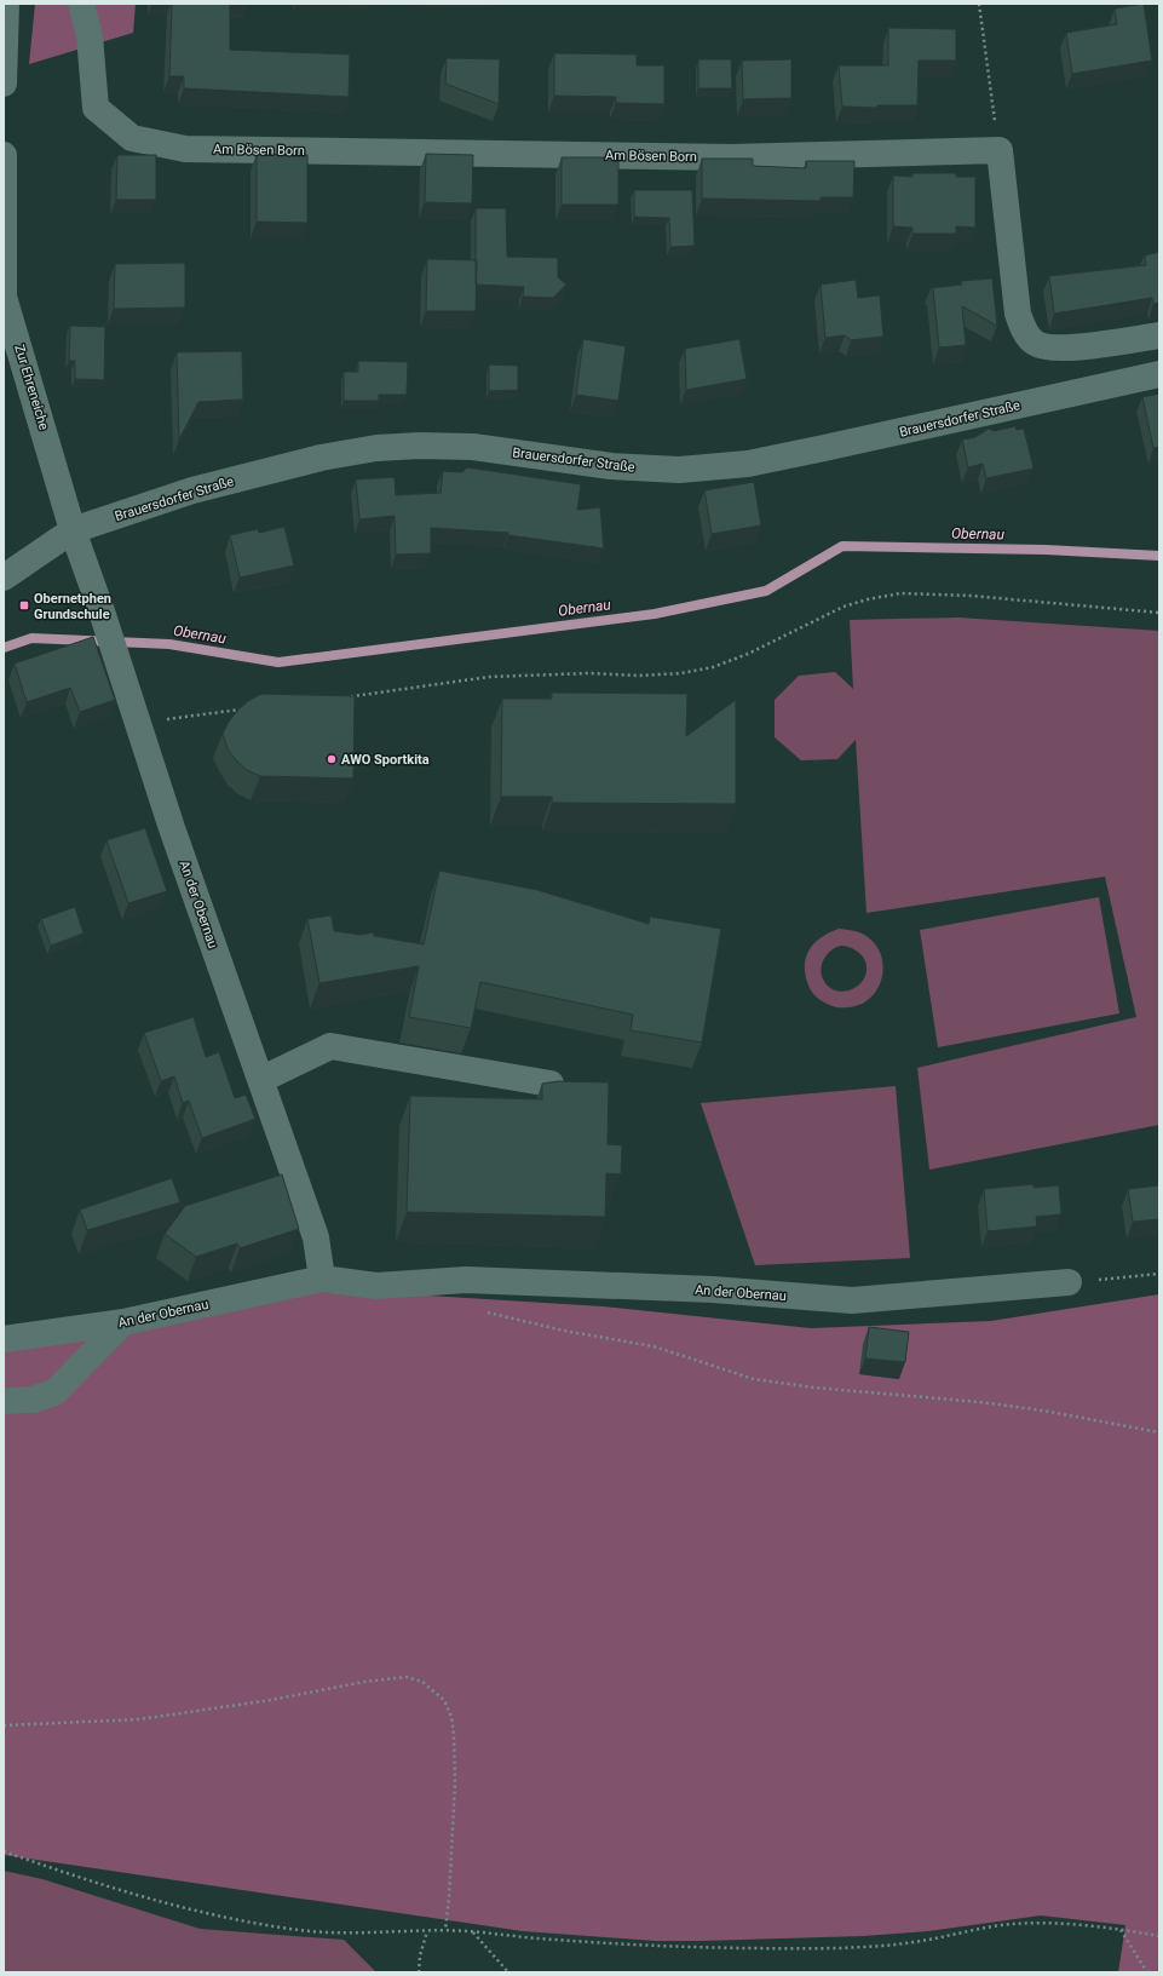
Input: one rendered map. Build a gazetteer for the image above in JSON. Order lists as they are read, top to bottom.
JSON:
{
  "streets": {
    "street": [
      "Am Bösen Born",
      "Zur Ehreneiche",
      "Brauersdorfer Straße",
      "An der Obernau"
    ]
  },
  "crossings": [
    ["Zur Ehreneiche", "Brauersdorfer Straße"],
    ["Zur Ehreneiche", "An der Obernau"],
    ["Brauersdorfer Straße", "An der Obernau"]
  ],
  "water": ["Obernau"],
  "places": {
    "transit": ["Obernetphen Grundschule"],
    "other": ["AWO Sportkita"]
  }
}
